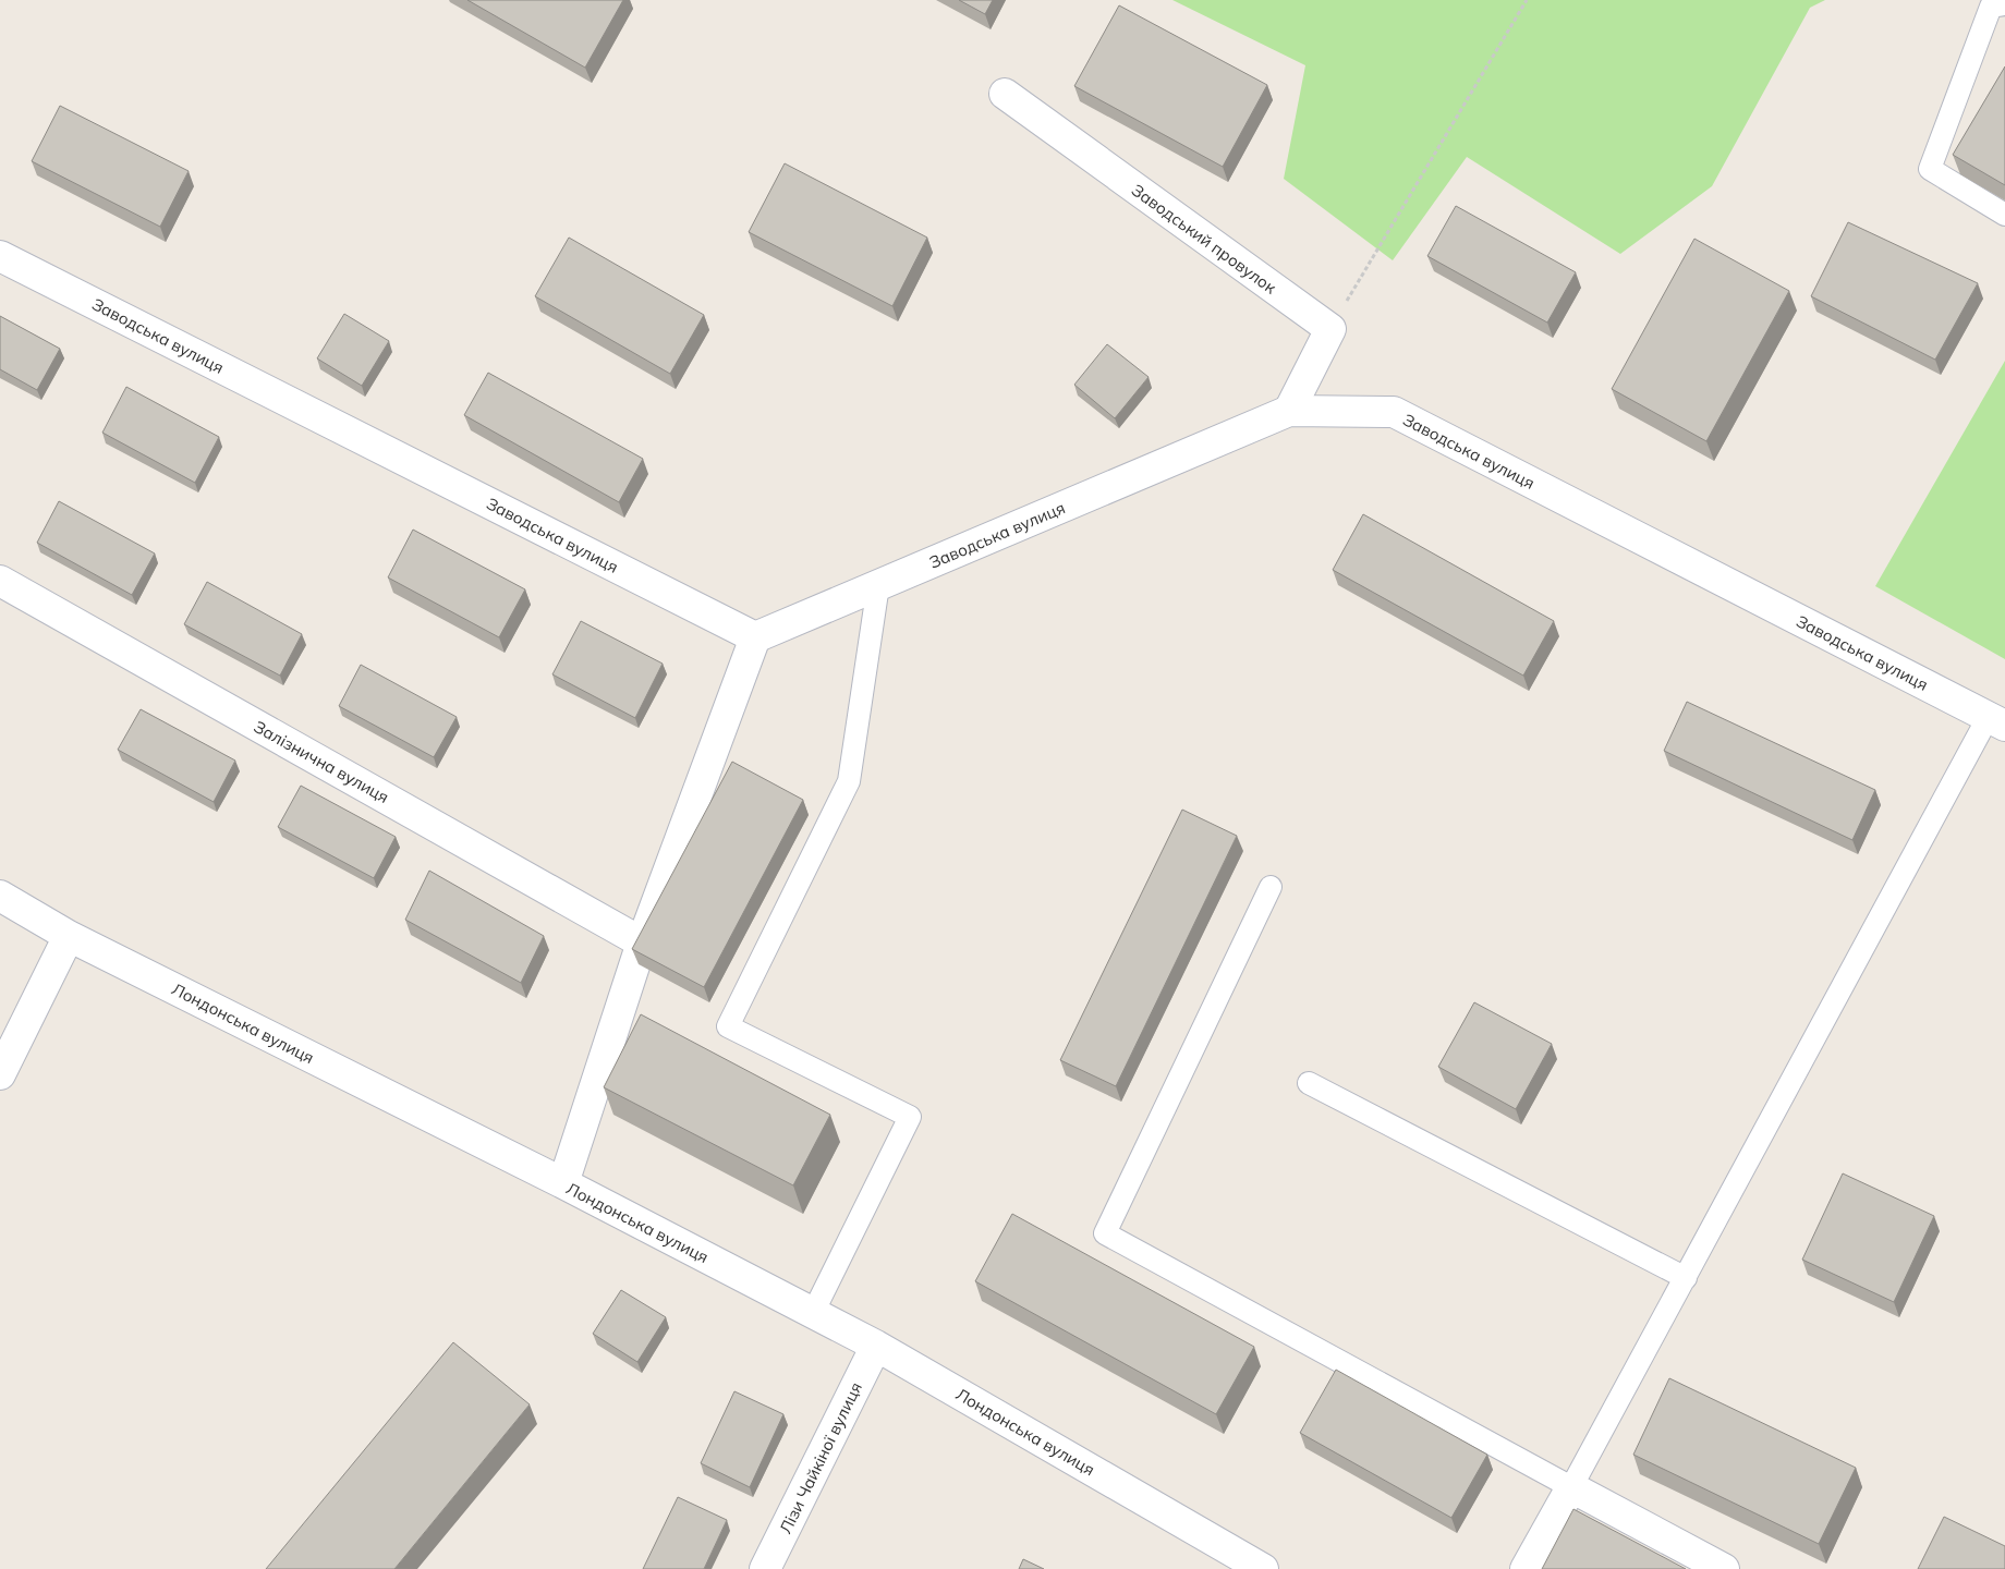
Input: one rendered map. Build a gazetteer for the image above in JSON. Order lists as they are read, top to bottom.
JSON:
{
  "streets": {
    "street": [
      "Заводський провулок",
      "Заводська вулиця",
      "Залізнична вулиця",
      "Лондонська вулиця",
      "Лізи Чайкіної вулиця"
    ]
  },
  "crossings": [
    ["Лондонська вулиця", "Лізи Чайкіної вулиця"]
  ]
}
